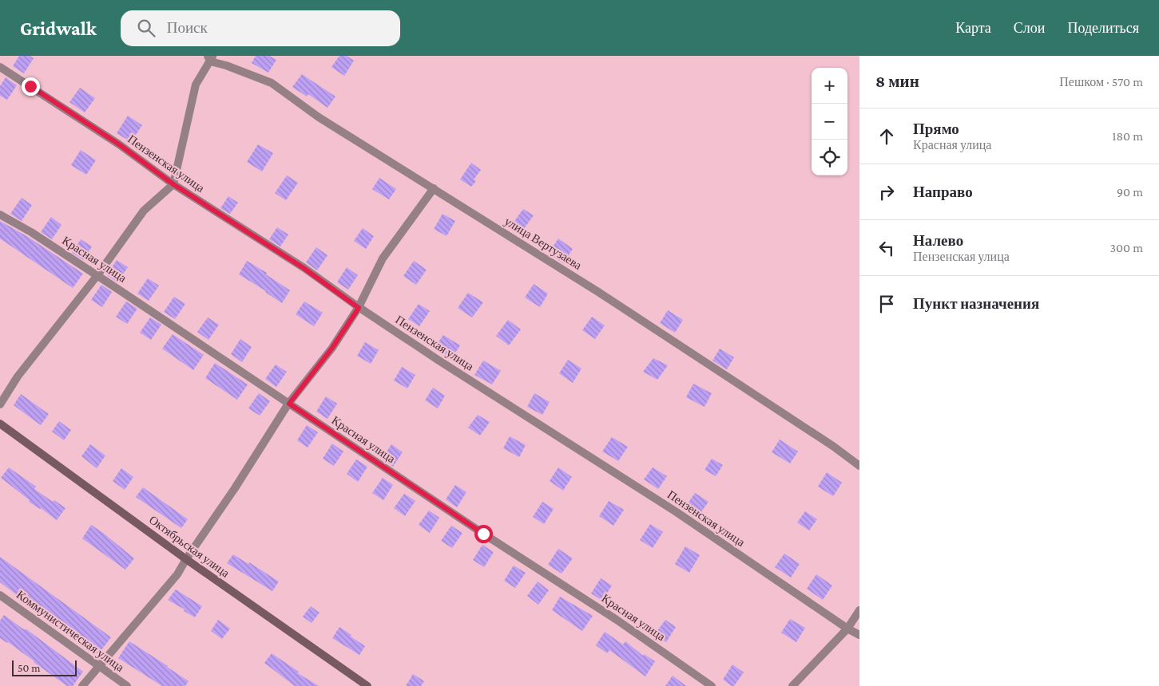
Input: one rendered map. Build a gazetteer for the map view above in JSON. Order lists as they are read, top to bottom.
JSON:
{
  "streets": {
    "main road": ["Октябрьская улица"],
    "street": [
      "Пензенская улица",
      "улица Вертузаева",
      "Красная улица",
      "Коммунистическая улица"
    ]
  },
  "scale_bar": "50 m",
  "page": {
    "header": "Gridwalk",
    "search": "Поиск",
    "nav": ["Карта", "Слои", "Поделиться"],
    "heading": ["8 мин", "Пешком · 570 m"],
    "map_buttons": ["+", "−"],
    "list": [
      ["Прямо", "Красная улица", "180 m"],
      ["Направо", "90 m"],
      ["Налево", "Пензенская улица", "300 m"],
      "Пункт назначения"
    ],
    "scale": "50 m"
  }
}
